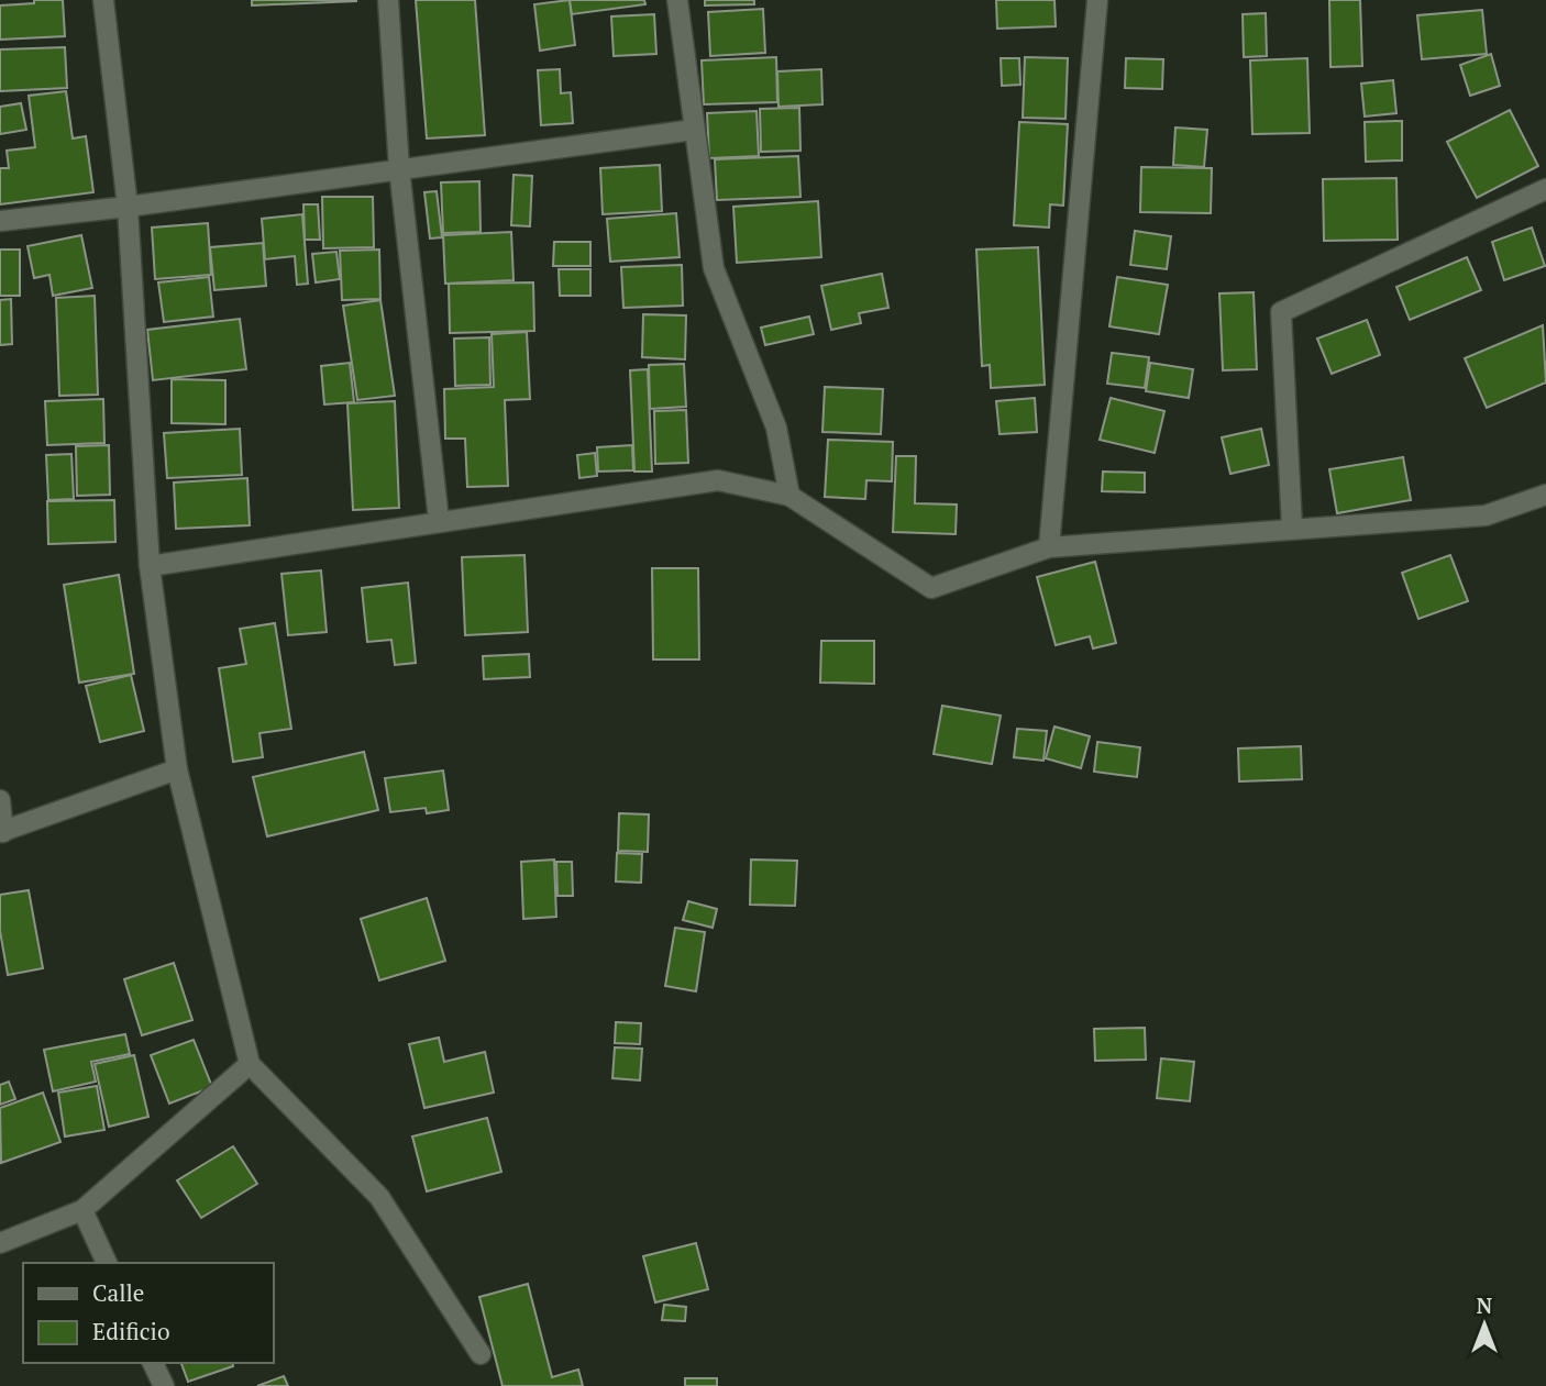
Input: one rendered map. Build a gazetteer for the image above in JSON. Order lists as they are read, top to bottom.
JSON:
{
  "legend": ["Calle", "Edificio"],
  "north": "top"
}
